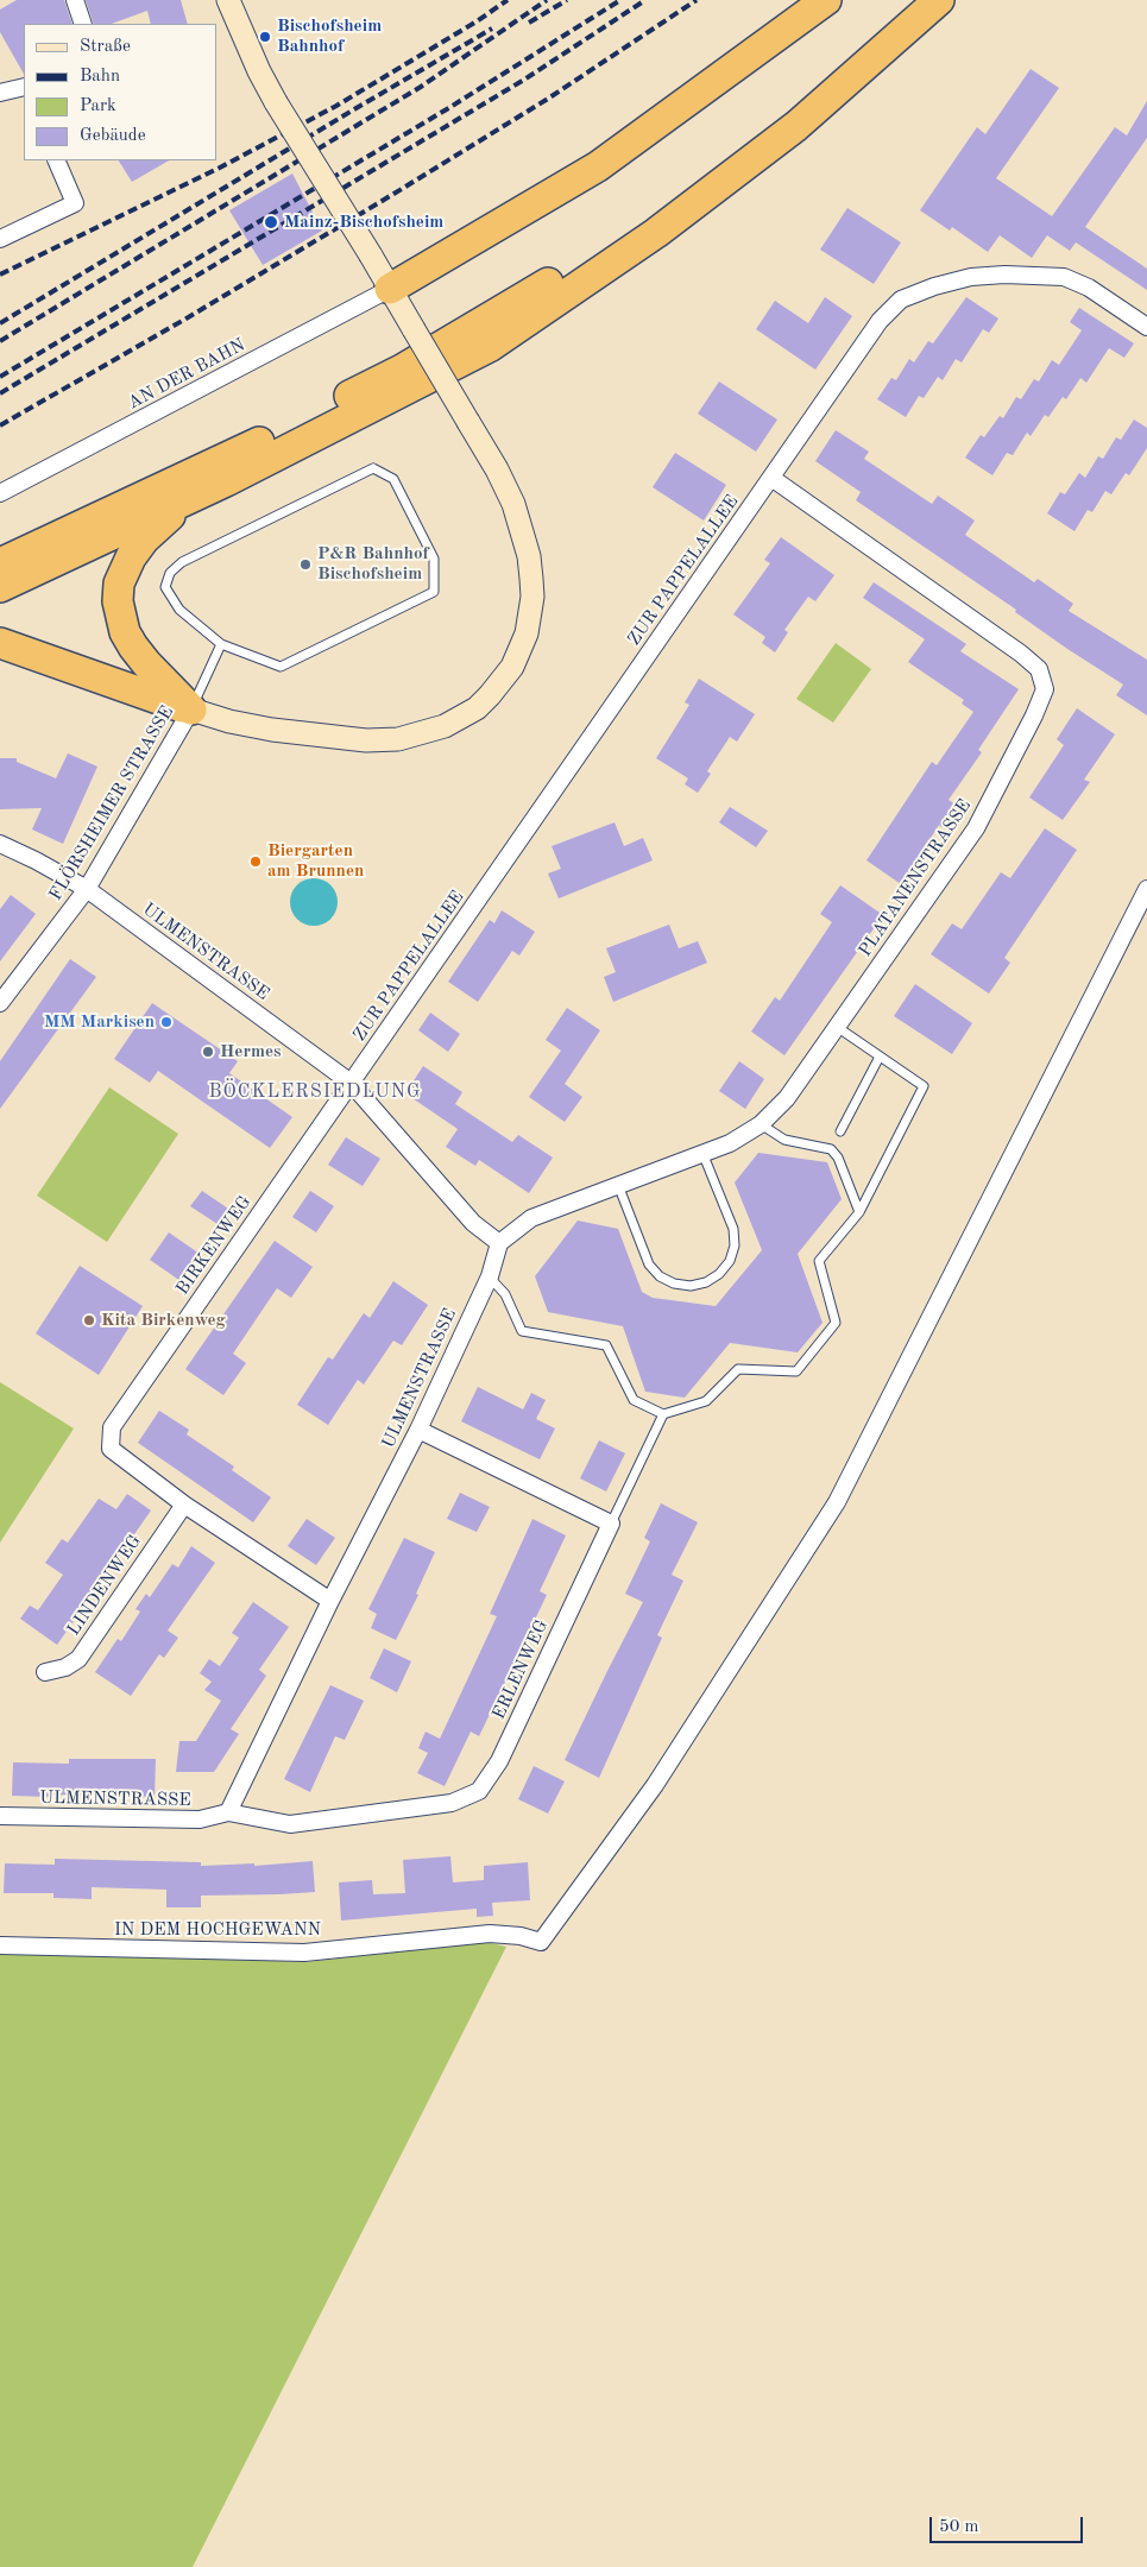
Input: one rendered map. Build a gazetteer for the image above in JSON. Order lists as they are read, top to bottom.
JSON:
{
  "streets": {
    "street": [
      "AN DER BAHN",
      "ZUR PAPPELALLEE",
      "FLÖRSHEIMER STRASSE",
      "PLATANENSTRASSE",
      "ULMENSTRASSE",
      "BIRKENWEG",
      "LINDENWEG",
      "ERLENWEG",
      "IN DEM HOCHGEWANN"
    ]
  },
  "crossings": [
    ["ZUR PAPPELALLEE", "PLATANENSTRASSE"],
    ["ZUR PAPPELALLEE", "ULMENSTRASSE"],
    ["ZUR PAPPELALLEE", "BIRKENWEG"],
    ["FLÖRSHEIMER STRASSE", "ULMENSTRASSE"],
    ["PLATANENSTRASSE", "ULMENSTRASSE"],
    ["ULMENSTRASSE", "BIRKENWEG"],
    ["ULMENSTRASSE", "ERLENWEG"],
    ["BIRKENWEG", "LINDENWEG"]
  ],
  "districts": ["BÖCKLERSIEDLUNG"],
  "places": [
    "Bischofsheim Bahnhof",
    "Mainz-Bischofsheim",
    "P&R Bahnhof Bischofsheim",
    "Biergarten am Brunnen",
    "MM Markisen",
    "Hermes",
    "Kita Birkenweg"
  ],
  "legend": [
    "Straße",
    "Bahn",
    "Park",
    "Gebäude"
  ],
  "scale_bar": "50 m"
}
